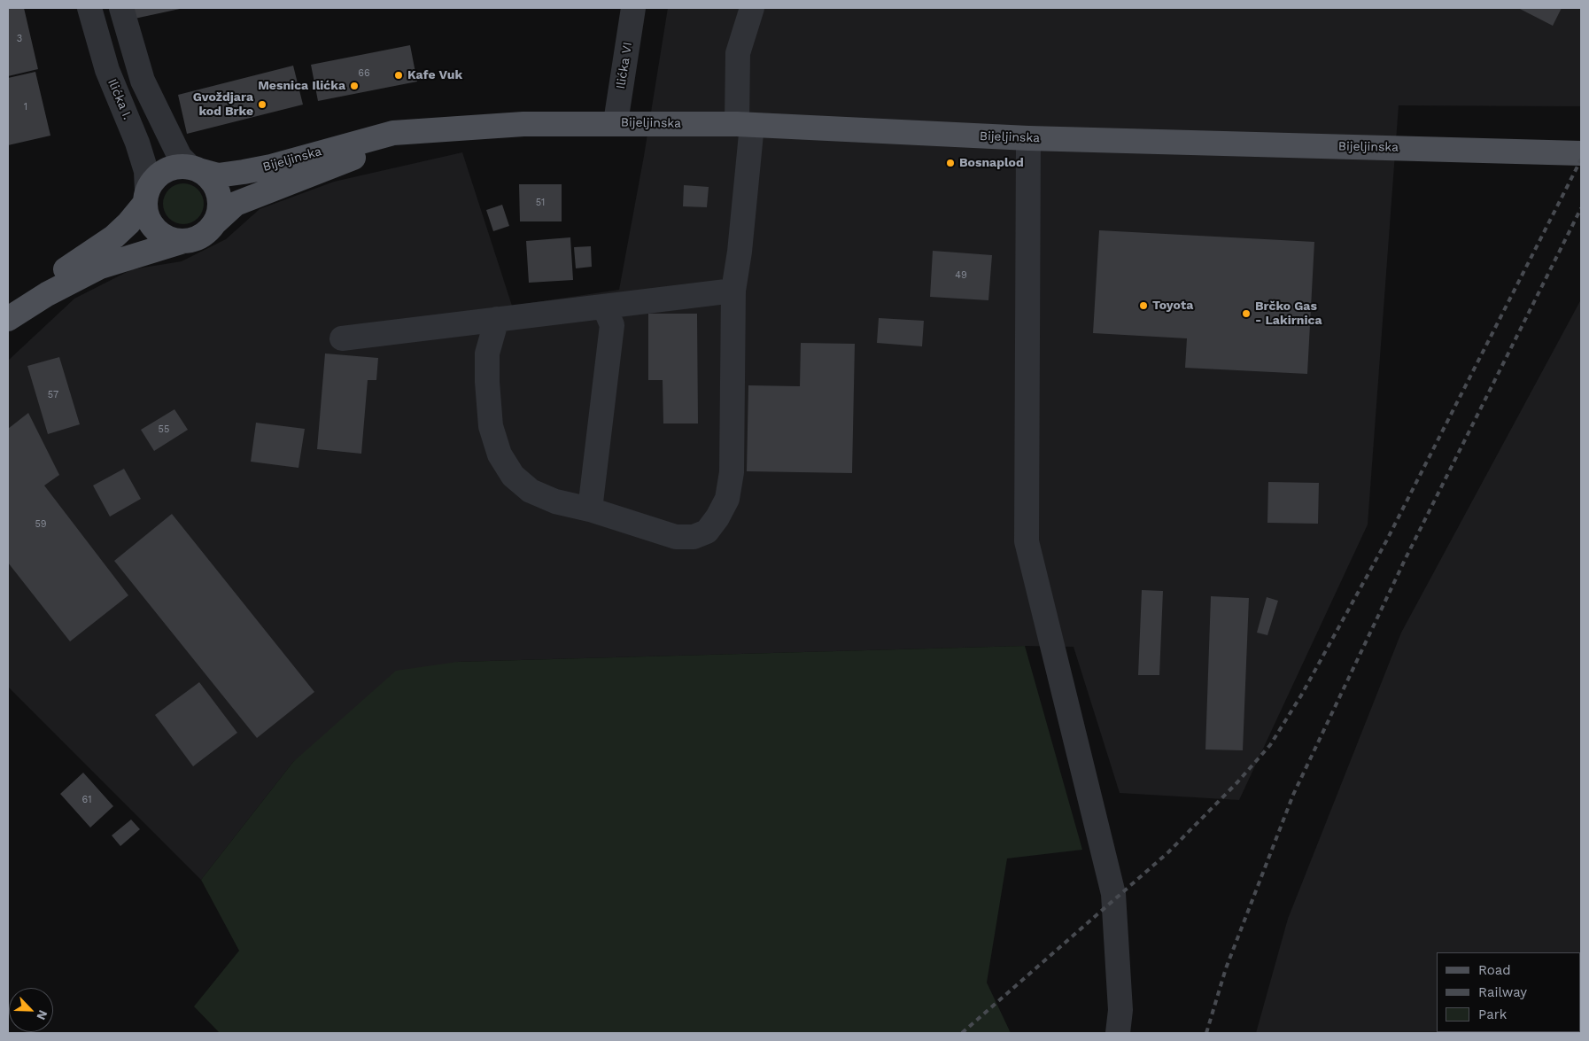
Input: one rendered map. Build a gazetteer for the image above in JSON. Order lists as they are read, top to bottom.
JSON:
{
  "streets": {
    "main road": ["Bijeljinska"],
    "street": ["Ilićka VI", "Ilićka I."]
  },
  "crossings": [
    ["Ilićka VI", "Bijeljinska"],
    ["Ilićka I.", "Bijeljinska"]
  ],
  "places": [
    "Kafe Vuk",
    "Mesnica Ilićka",
    "Gvoždjara kod Brke",
    "Bosnaplod",
    "Toyota",
    "Brčko Gas - Lakirnica"
  ],
  "house_numbers": [
    "3",
    "66",
    "1",
    "51",
    "49",
    "57",
    "55",
    "59",
    "61"
  ],
  "legend": ["Road", "Railway", "Park"],
  "north": "bottom right"
}
